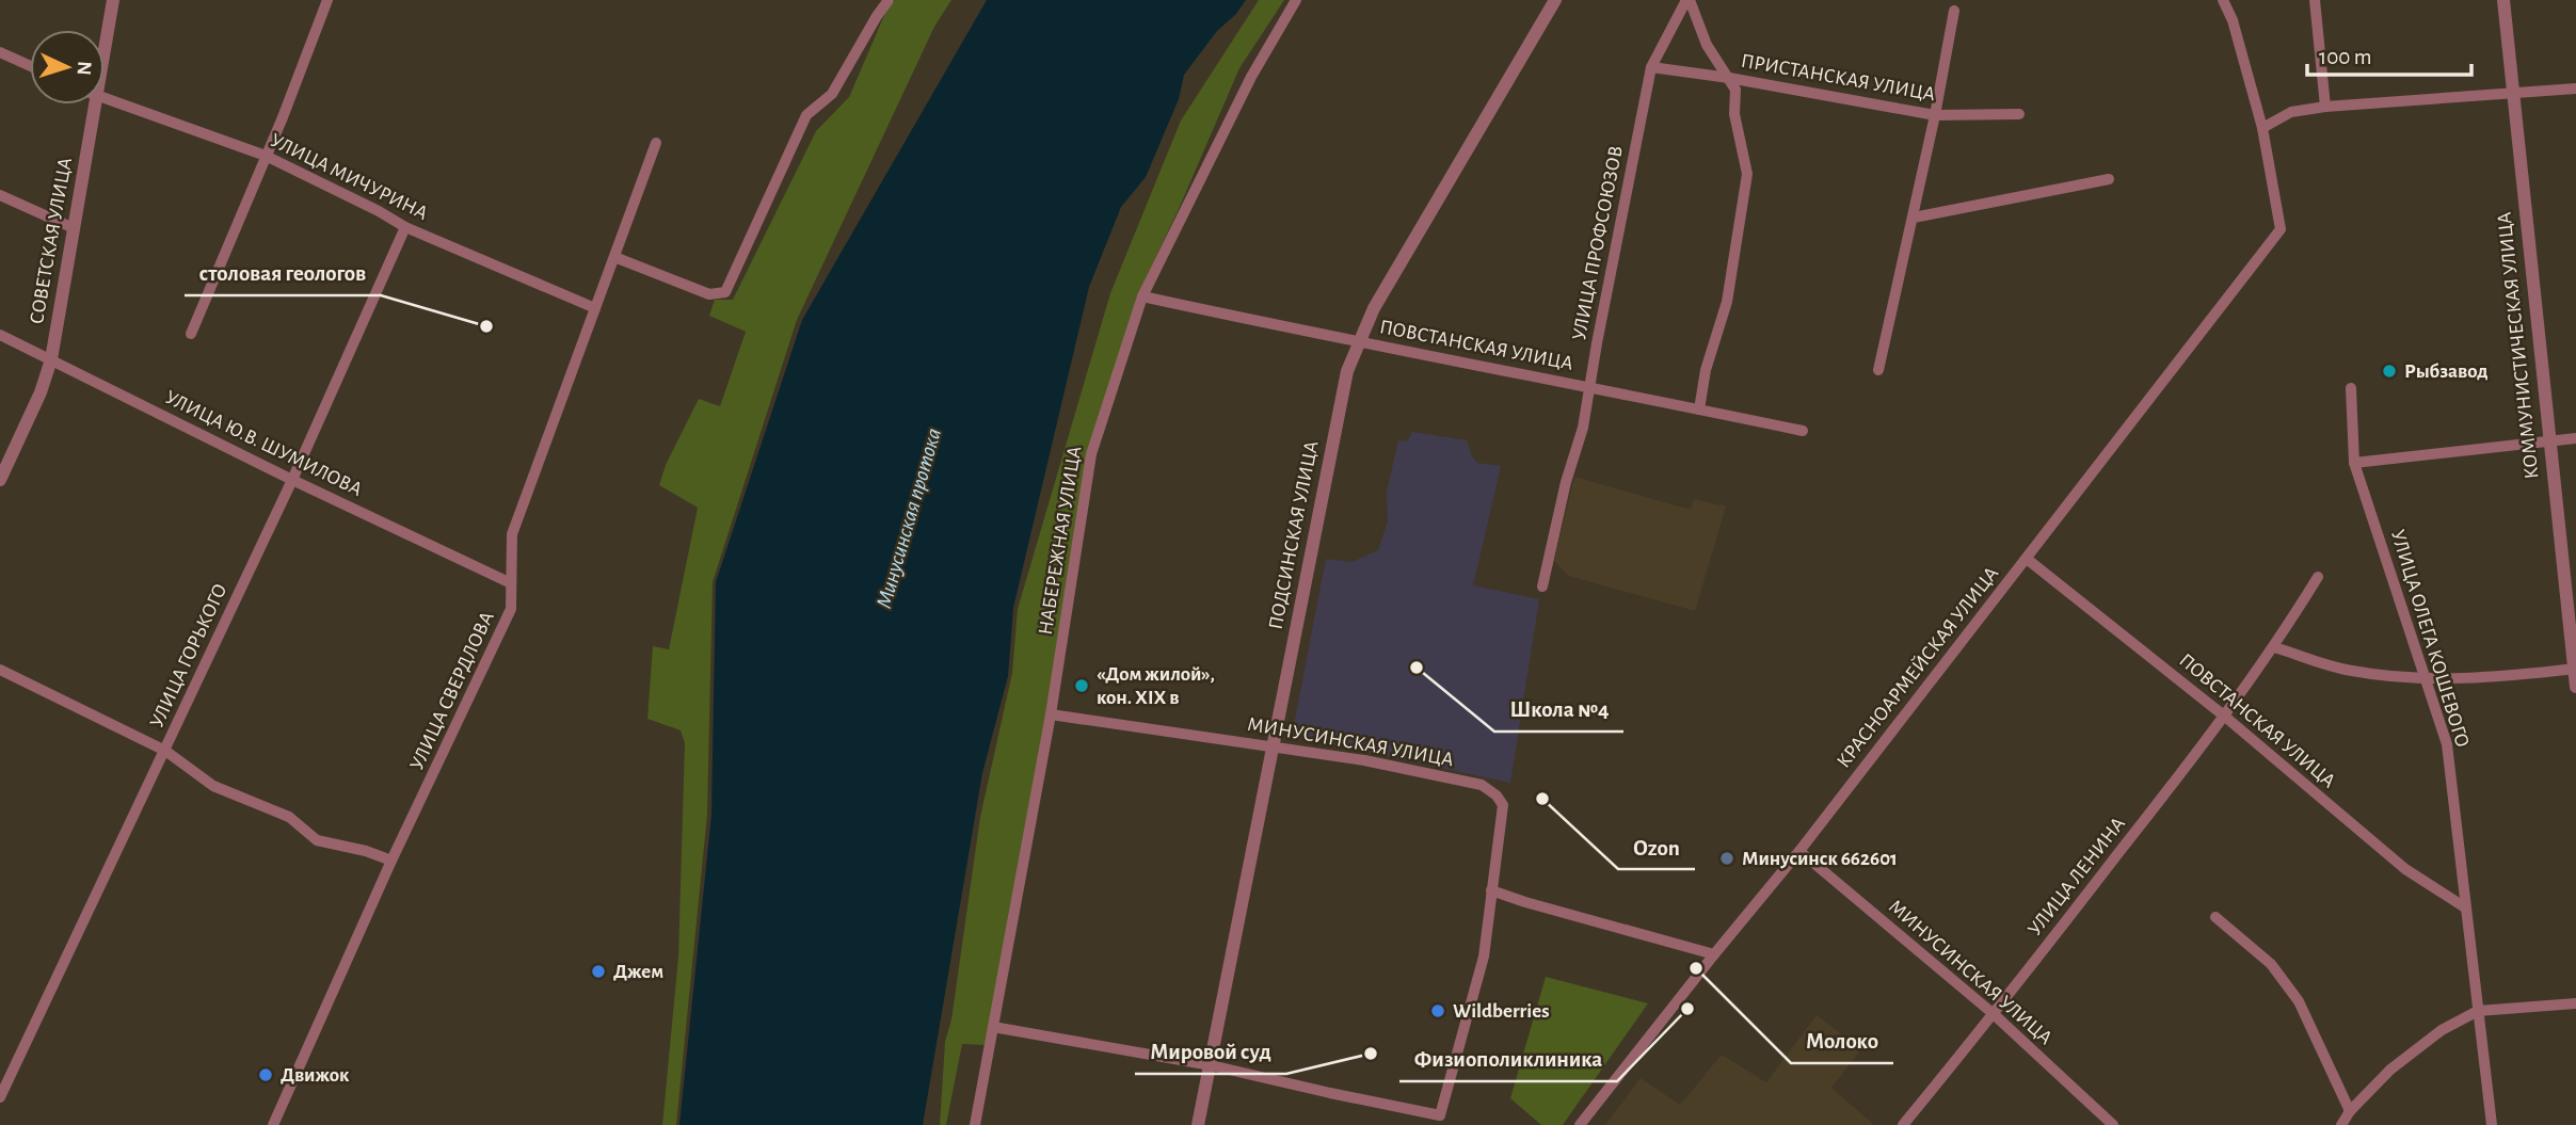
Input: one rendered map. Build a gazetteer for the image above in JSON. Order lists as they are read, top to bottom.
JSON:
{
  "streets": {
    "street": [
      "ПРИСТАНСКАЯ УЛИЦА",
      "УЛИЦА МИЧУРИНА",
      "СОВЕТСКАЯ УЛИЦА",
      "УЛИЦА ПРОФСОЮЗОВ",
      "ПОВСТАНСКАЯ УЛИЦА",
      "КОММУНИСТИЧЕСКАЯ УЛИЦА",
      "УЛИЦА Ю.В. ШУМИЛОВА",
      "ПОДСИНСКАЯ УЛИЦА",
      "НАБЕРЕЖНАЯ УЛИЦА",
      "УЛИЦА ОЛЕГА КОШЕВОГО",
      "УЛИЦА ГОРЬКОГО",
      "КРАСНОАРМЕЙСКАЯ УЛИЦА",
      "УЛИЦА СВЕРДЛОВА",
      "МИНУСИНСКАЯ УЛИЦА",
      "УЛИЦА ЛЕНИНА"
    ]
  },
  "crossings": [
    ["ПРИСТАНСКАЯ УЛИЦА", "УЛИЦА ПРОФСОЮЗОВ"],
    ["УЛИЦА МИЧУРИНА", "УЛИЦА ГОРЬКОГО"],
    ["УЛИЦА МИЧУРИНА", "УЛИЦА СВЕРДЛОВА"],
    ["СОВЕТСКАЯ УЛИЦА", "УЛИЦА Ю.В. ШУМИЛОВА"],
    ["УЛИЦА ПРОФСОЮЗОВ", "ПОВСТАНСКАЯ УЛИЦА"],
    ["ПОВСТАНСКАЯ УЛИЦА", "ПОДСИНСКАЯ УЛИЦА"],
    ["ПОВСТАНСКАЯ УЛИЦА", "НАБЕРЕЖНАЯ УЛИЦА"],
    ["ПОВСТАНСКАЯ УЛИЦА", "УЛИЦА ОЛЕГА КОШЕВОГО"],
    ["ПОВСТАНСКАЯ УЛИЦА", "КРАСНОАРМЕЙСКАЯ УЛИЦА"],
    ["ПОВСТАНСКАЯ УЛИЦА", "УЛИЦА ЛЕНИНА"],
    ["УЛИЦА Ю.В. ШУМИЛОВА", "УЛИЦА ГОРЬКОГО"],
    ["УЛИЦА Ю.В. ШУМИЛОВА", "УЛИЦА СВЕРДЛОВА"],
    ["ПОДСИНСКАЯ УЛИЦА", "МИНУСИНСКАЯ УЛИЦА"],
    ["НАБЕРЕЖНАЯ УЛИЦА", "МИНУСИНСКАЯ УЛИЦА"],
    ["КРАСНОАРМЕЙСКАЯ УЛИЦА", "МИНУСИНСКАЯ УЛИЦА"],
    ["МИНУСИНСКАЯ УЛИЦА", "УЛИЦА ЛЕНИНА"]
  ],
  "water": ["Минусинская протока"],
  "places": [
    "столовая геологов",
    "Рыбзавод",
    "Школа №4",
    "«Дом жилой», кон. ХIХ в",
    "Ozon",
    "Минусинск 662601",
    "Молоко",
    "Джем",
    "Физиополиклиника",
    "Wildberries",
    "Мировой суд",
    "Движок"
  ],
  "scale_bar": "100 m",
  "north": "right"
}
